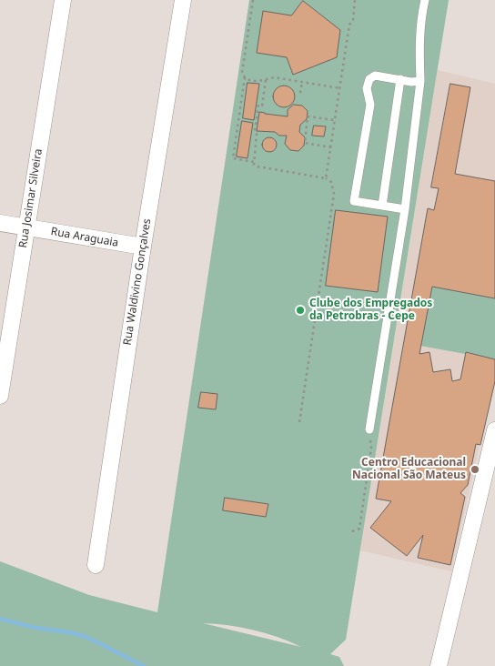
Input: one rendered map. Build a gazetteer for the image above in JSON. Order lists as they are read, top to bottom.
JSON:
{
  "streets": {
    "street": ["Rua Josimar Silveira", "Rua Araguaia", "Rua Waldivino Gonçalves"]
  },
  "crossings": [
    ["Rua Josimar Silveira", "Rua Araguaia"],
    ["Rua Araguaia", "Rua Waldivino Gonçalves"]
  ],
  "places": ["Clube dos Empregados da Petrobras - Cepe", "Centro Educacional Nacional São Mateus"]
}
